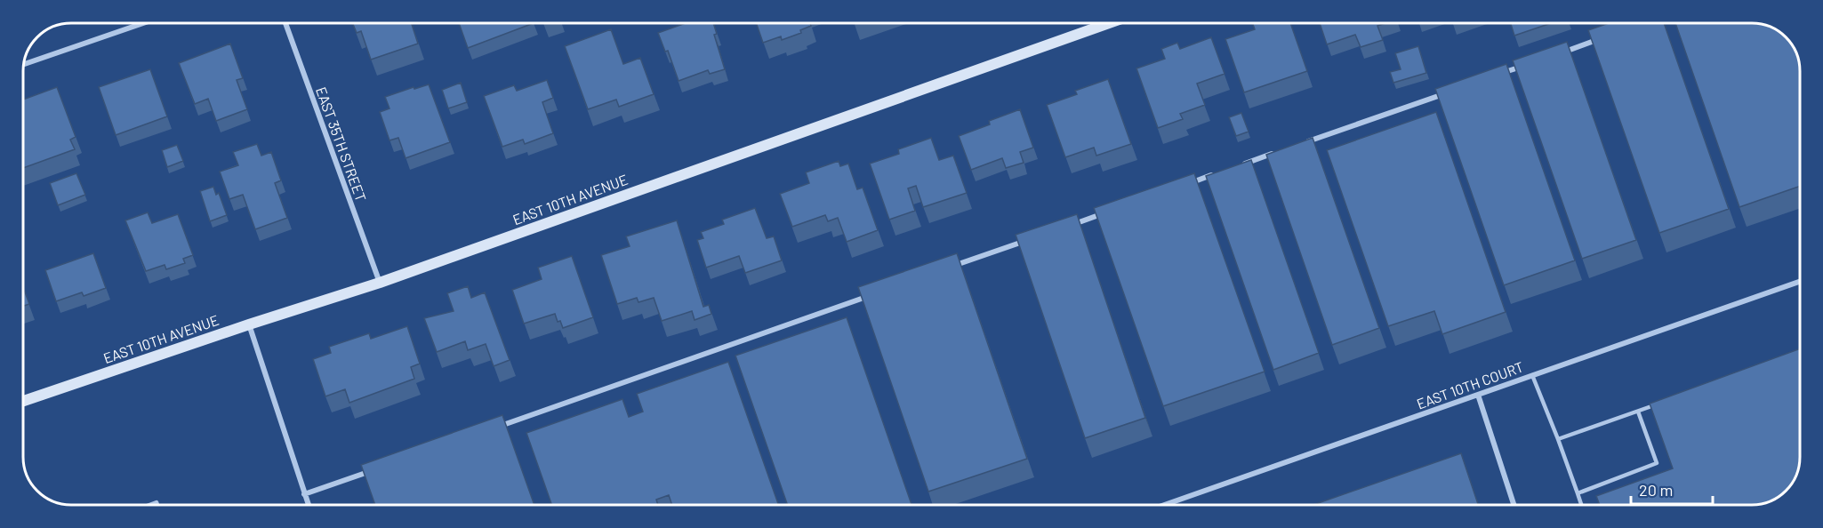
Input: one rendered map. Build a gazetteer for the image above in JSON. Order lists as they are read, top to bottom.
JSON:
{
  "streets": {
    "street": ["EAST 35TH STREET", "EAST 10TH AVENUE", "EAST 10TH COURT"]
  },
  "crossings": [
    ["EAST 35TH STREET", "EAST 10TH AVENUE"]
  ],
  "scale_bar": "20 m"
}
